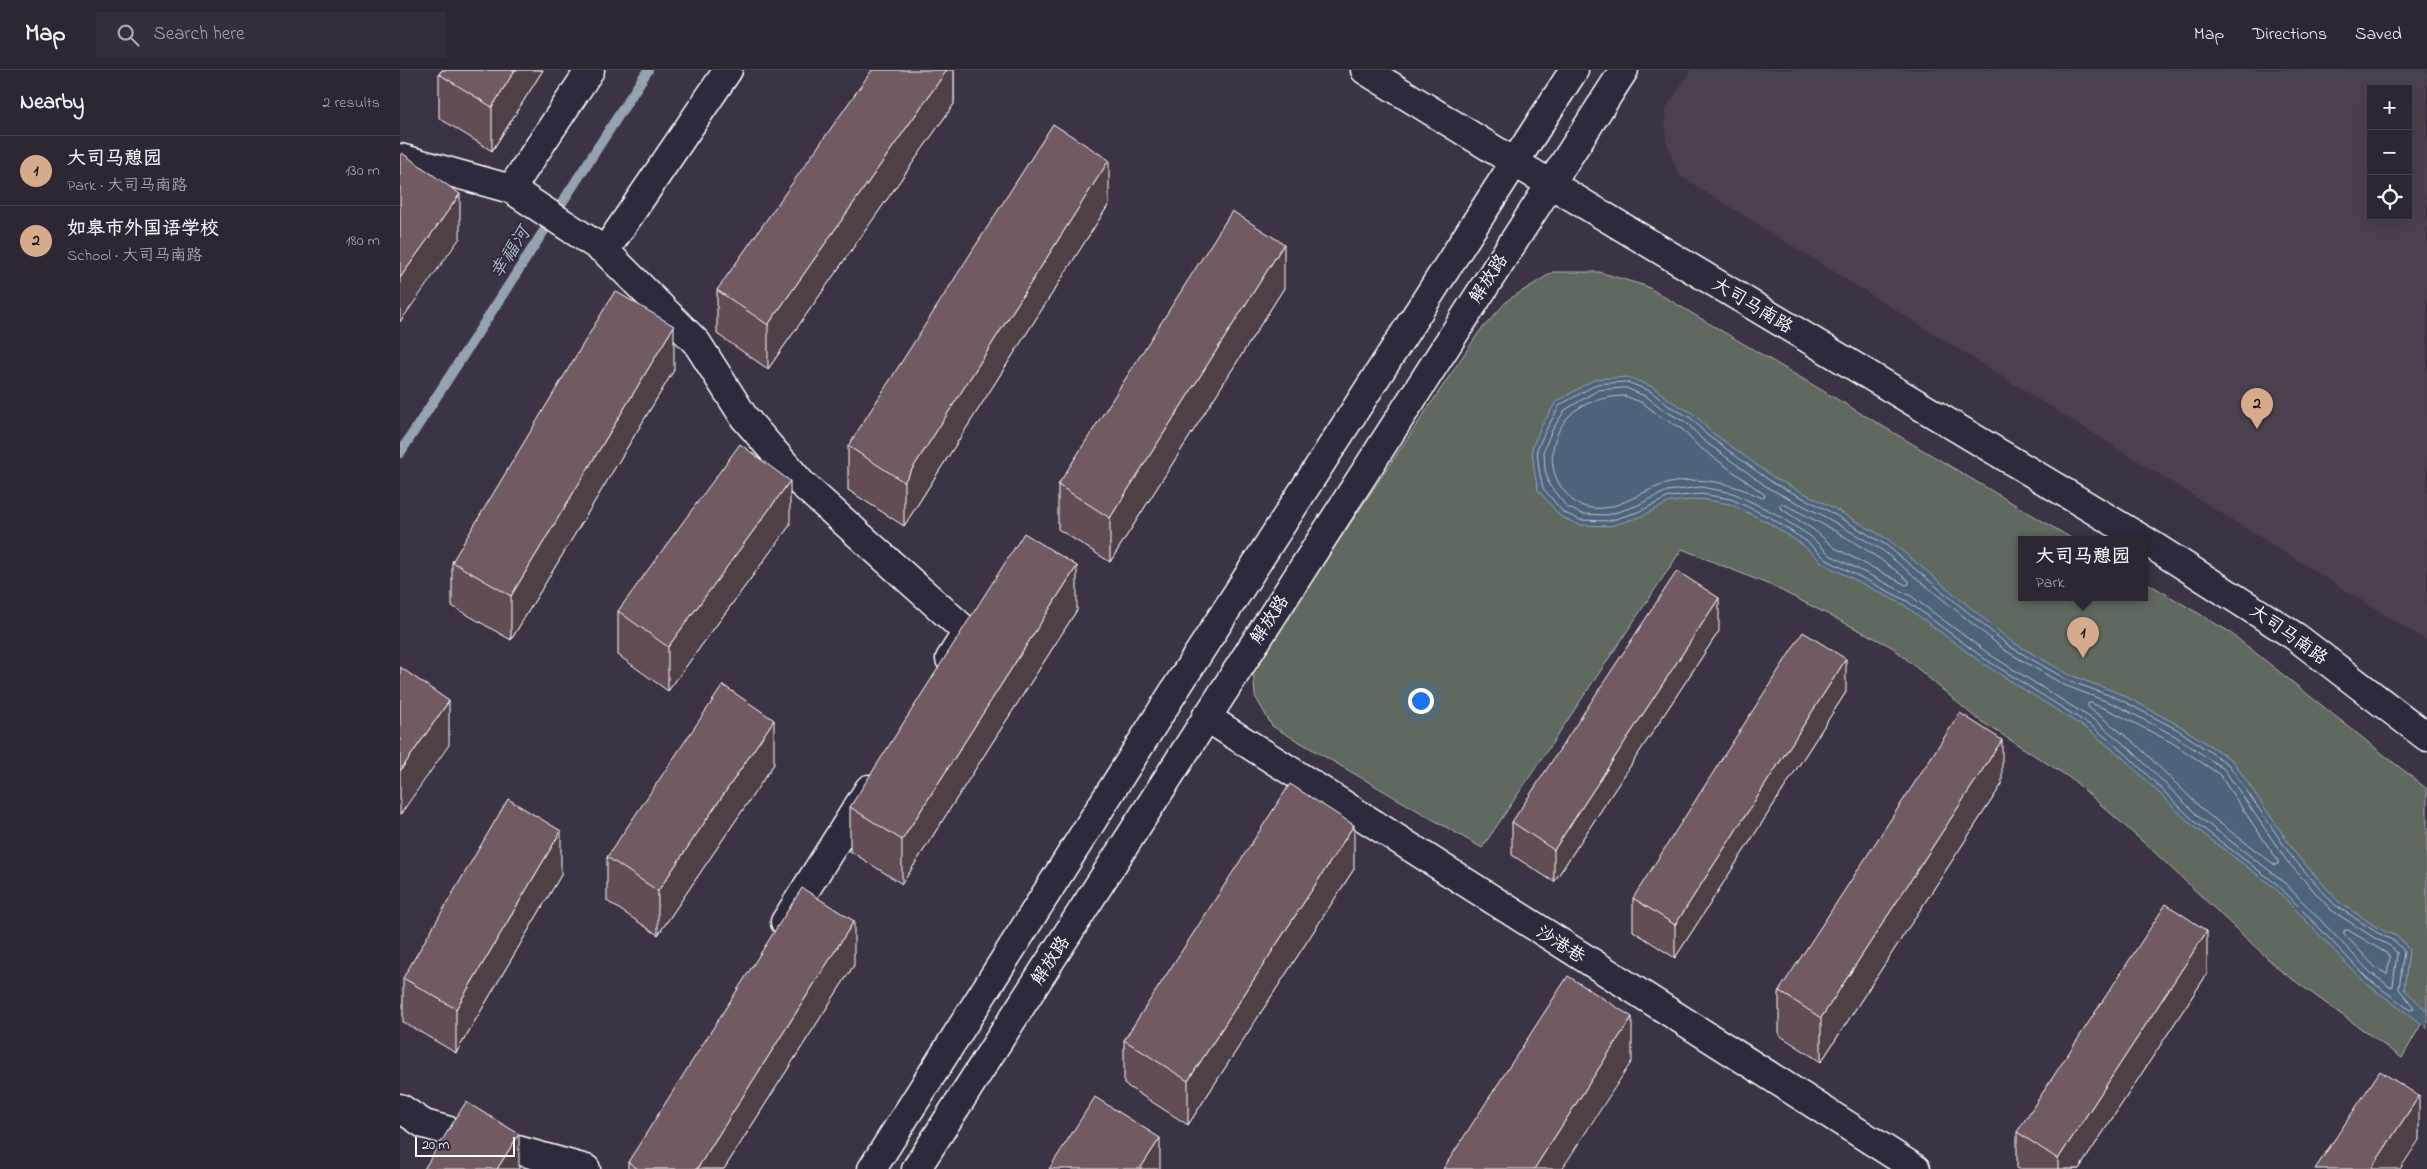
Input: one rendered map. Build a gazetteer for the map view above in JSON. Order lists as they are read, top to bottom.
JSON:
{
  "streets": {
    "street": ["解放路", "大司马南路", "沙港巷"]
  },
  "crossings": [
    ["解放路", "大司马南路"],
    ["解放路", "沙港巷"]
  ],
  "water": ["幸福河"],
  "scale_bar": "20 m",
  "page": {
    "header": "Map",
    "search": "Search here",
    "nav": ["Map", "Directions", "Saved"],
    "heading": ["Nearby", "2 results"],
    "map_buttons": ["+", "−"],
    "list": [
      {
        "mark": "1",
        "name": "大司马憩园",
        "note": "Park · 大司马南路",
        "value": "130 m"
      },
      {
        "mark": "2",
        "name": "如皋市外国语学校",
        "note": "School · 大司马南路",
        "value": "180 m"
      }
    ],
    "pins": ["2", "1"],
    "popup": ["大司马憩园", "Park"],
    "scale": "20 m"
  }
}
